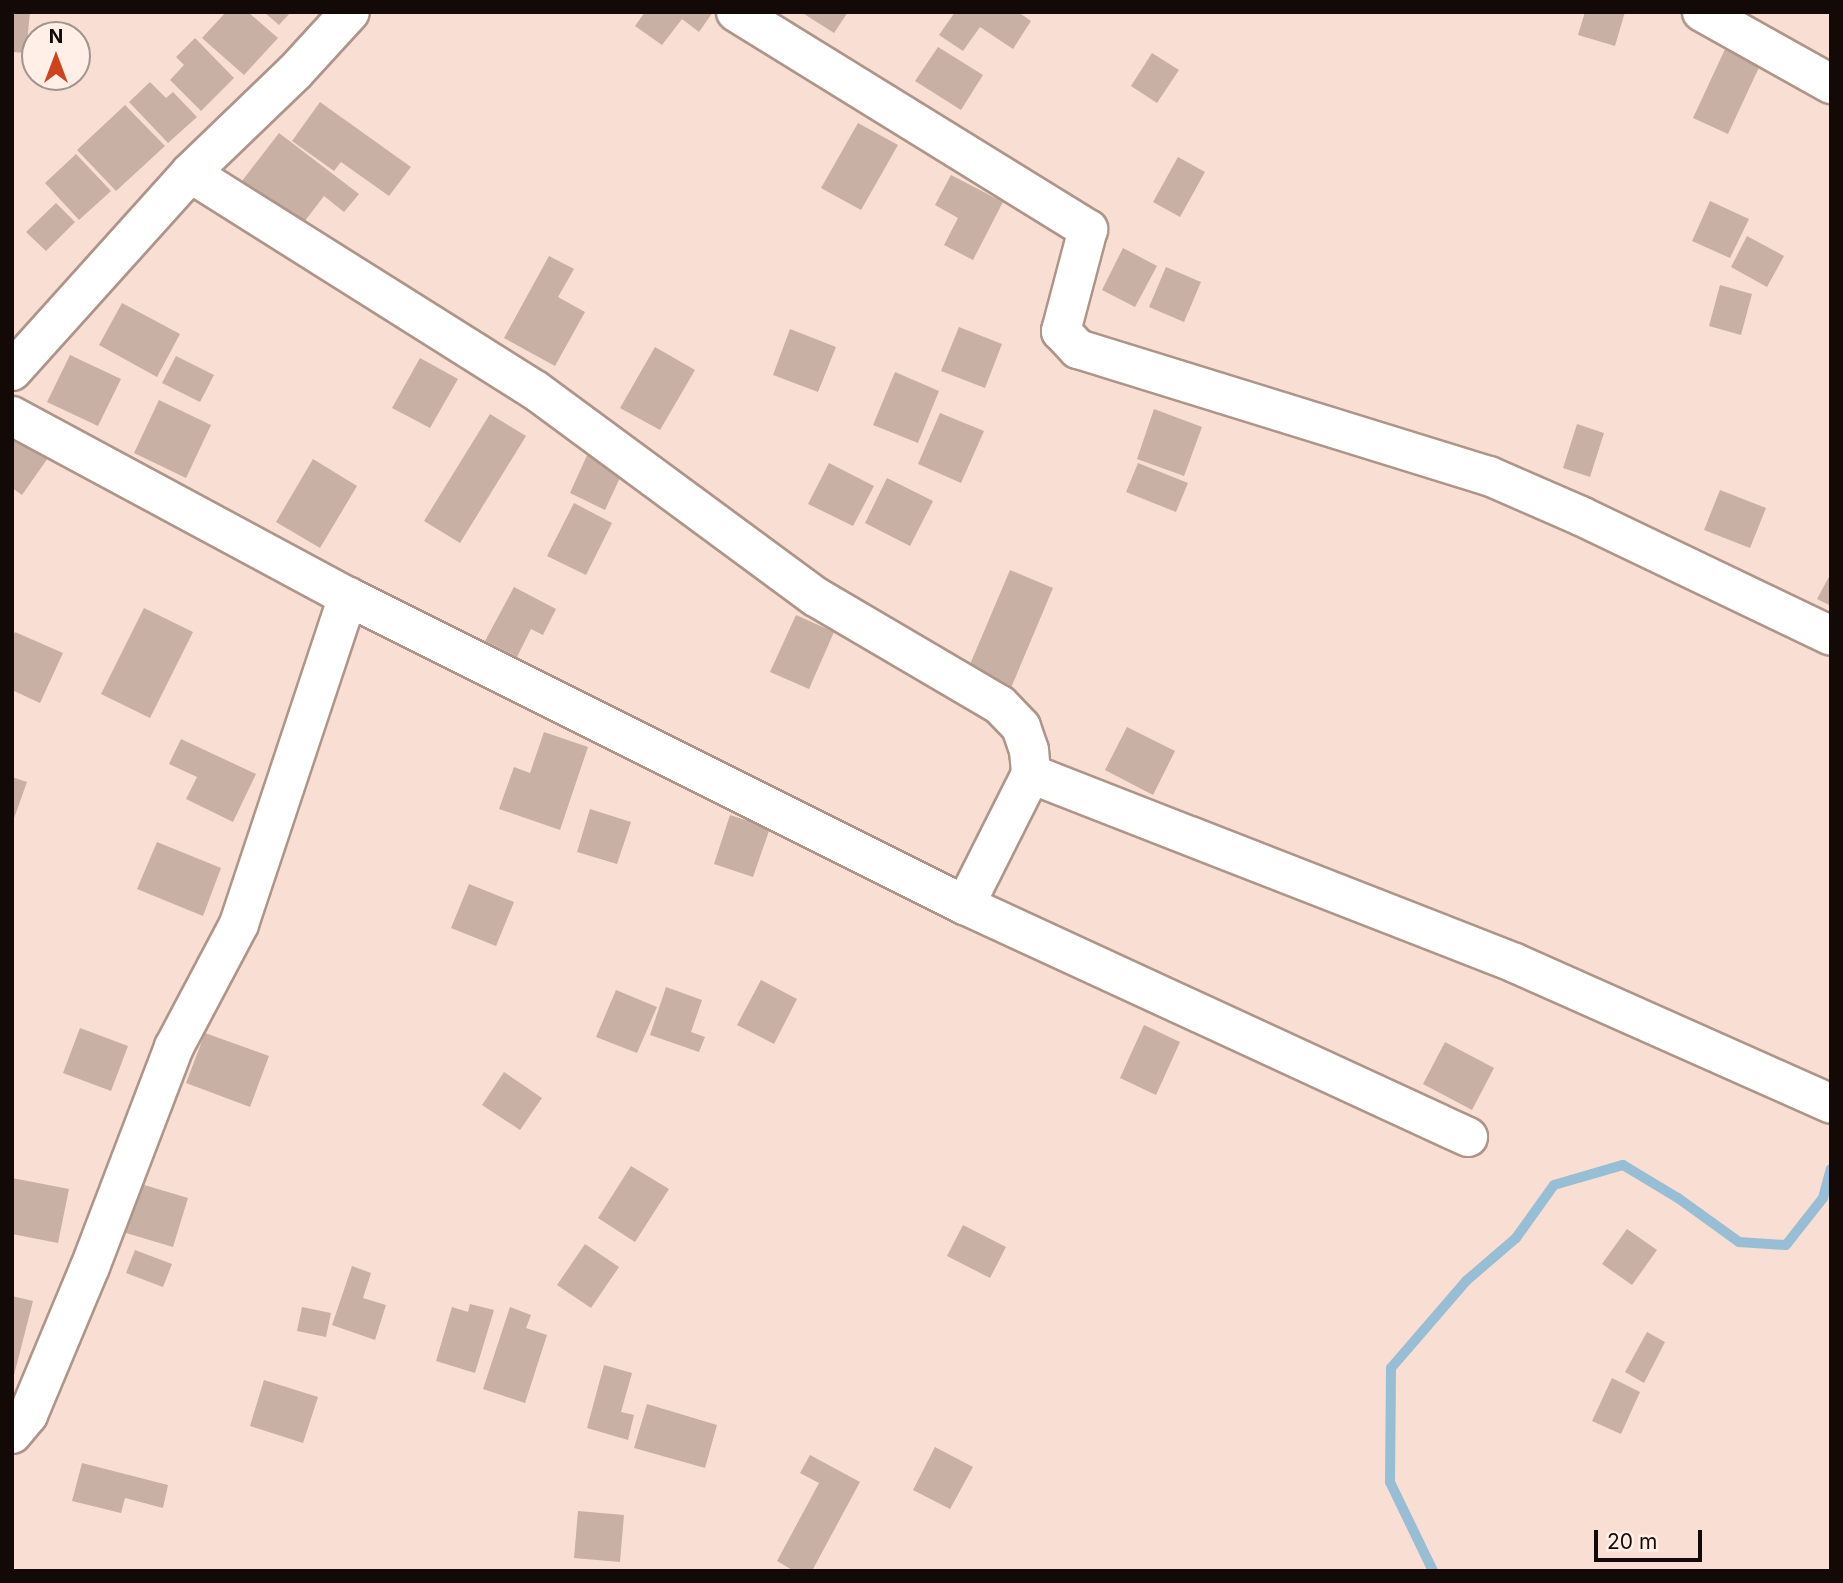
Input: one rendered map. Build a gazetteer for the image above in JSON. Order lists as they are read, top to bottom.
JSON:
{
  "scale_bar": "20 m",
  "north": "top"
}
